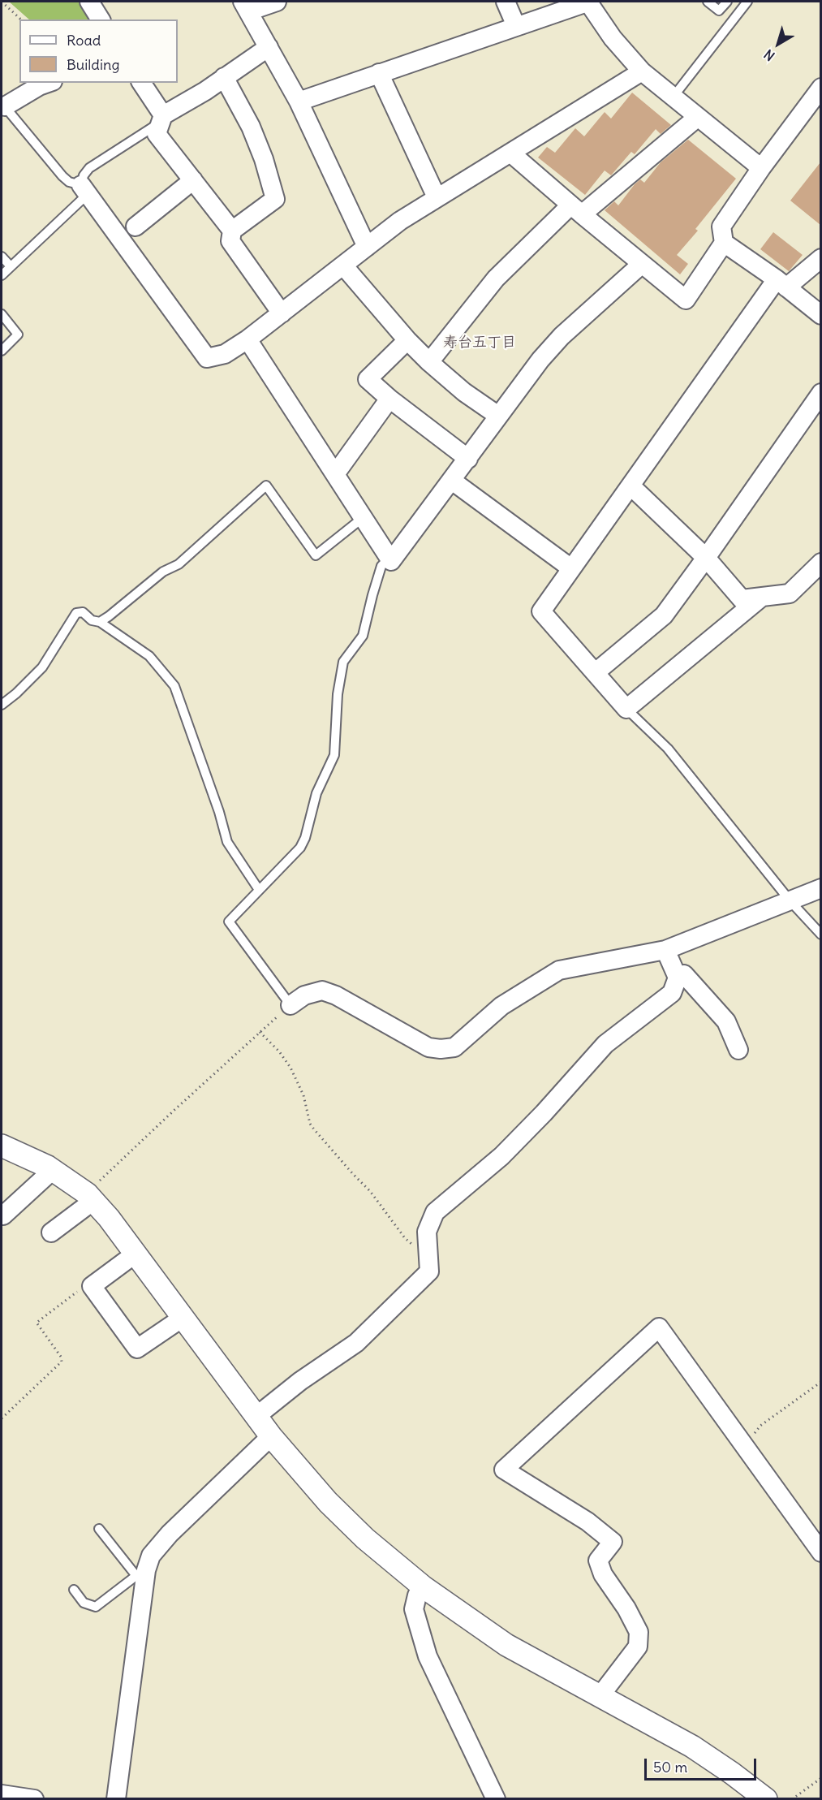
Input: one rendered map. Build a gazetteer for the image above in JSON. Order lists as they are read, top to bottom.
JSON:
{
  "districts": ["寿台五丁目"],
  "legend": ["Road", "Building"],
  "scale_bar": "50 m",
  "north": "bottom left"
}
